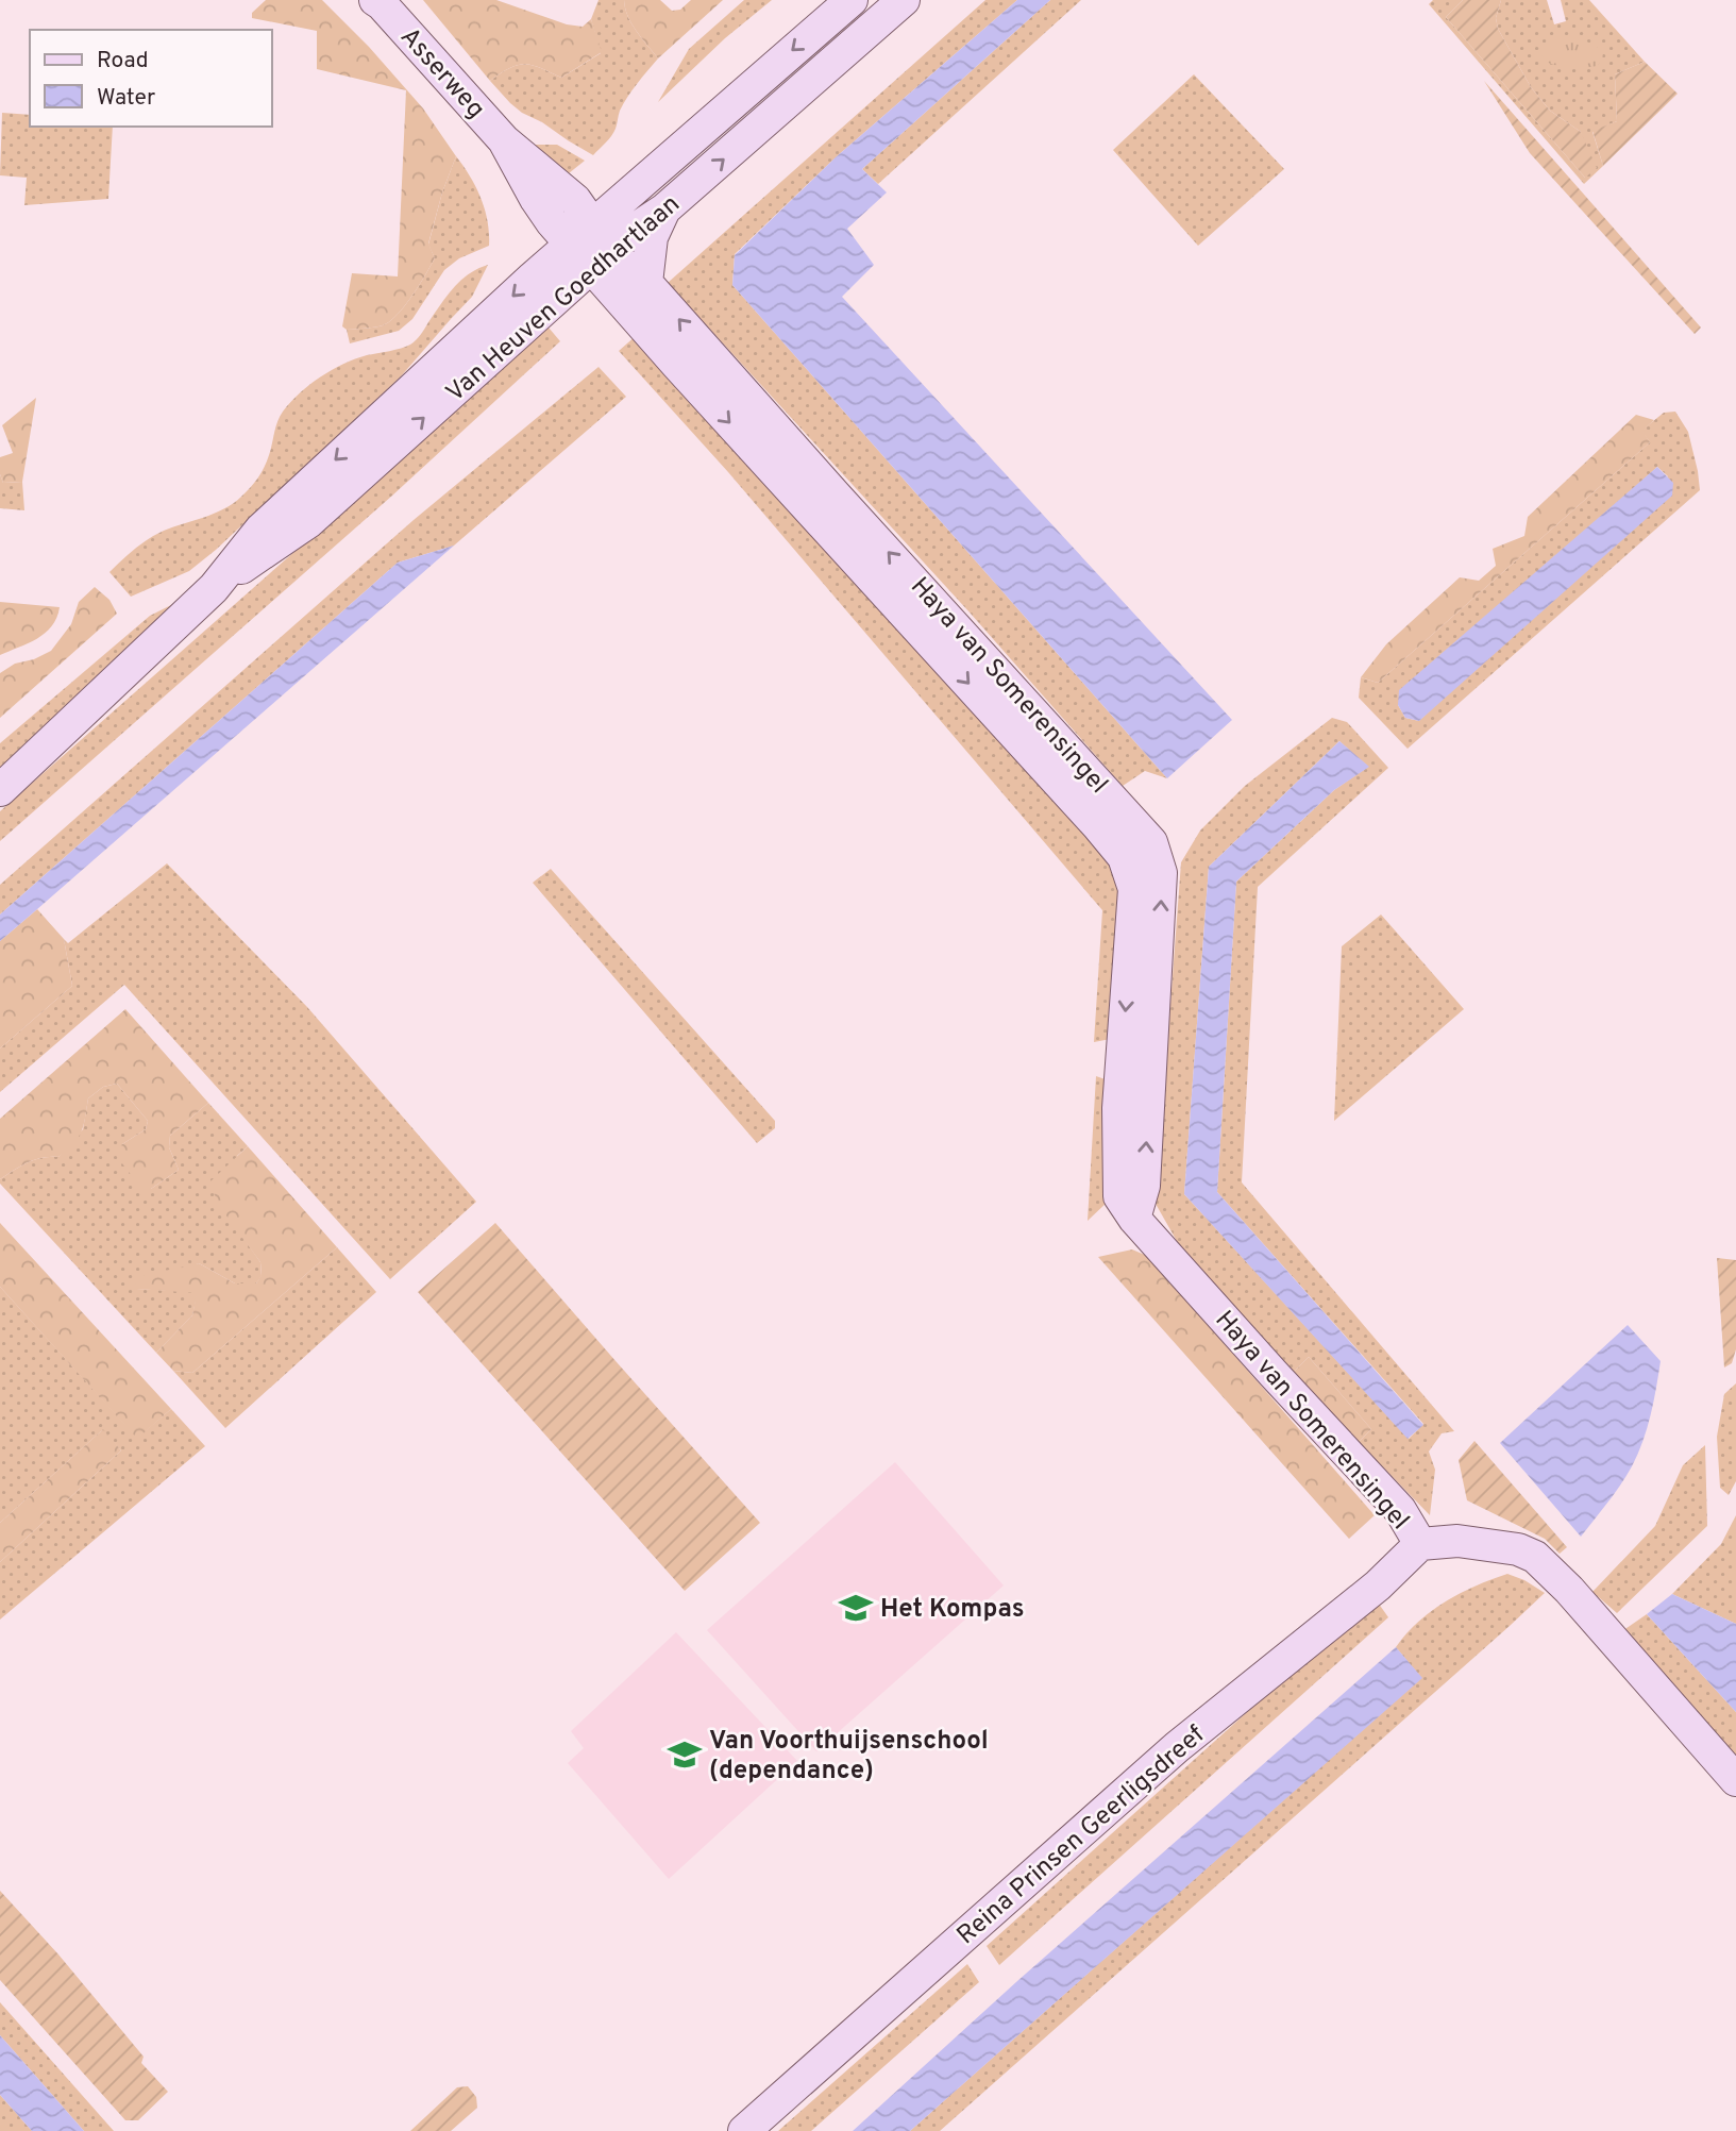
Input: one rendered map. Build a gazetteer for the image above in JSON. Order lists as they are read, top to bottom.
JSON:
{
  "streets": {
    "street": [
      "Asserweg",
      "Van Heuven Goedhartlaan",
      "Haya van Somerensingel",
      "Reina Prinsen Geerligsdreef"
    ]
  },
  "crossings": [
    ["Asserweg", "Van Heuven Goedhartlaan"],
    ["Asserweg", "Haya van Somerensingel"],
    ["Van Heuven Goedhartlaan", "Haya van Somerensingel"],
    ["Haya van Somerensingel", "Reina Prinsen Geerligsdreef"]
  ],
  "places": {
    "school or university": ["Het Kompas", "Van Voorthuijsenschool (dependance)"]
  },
  "legend": ["Road", "Water"]
}
